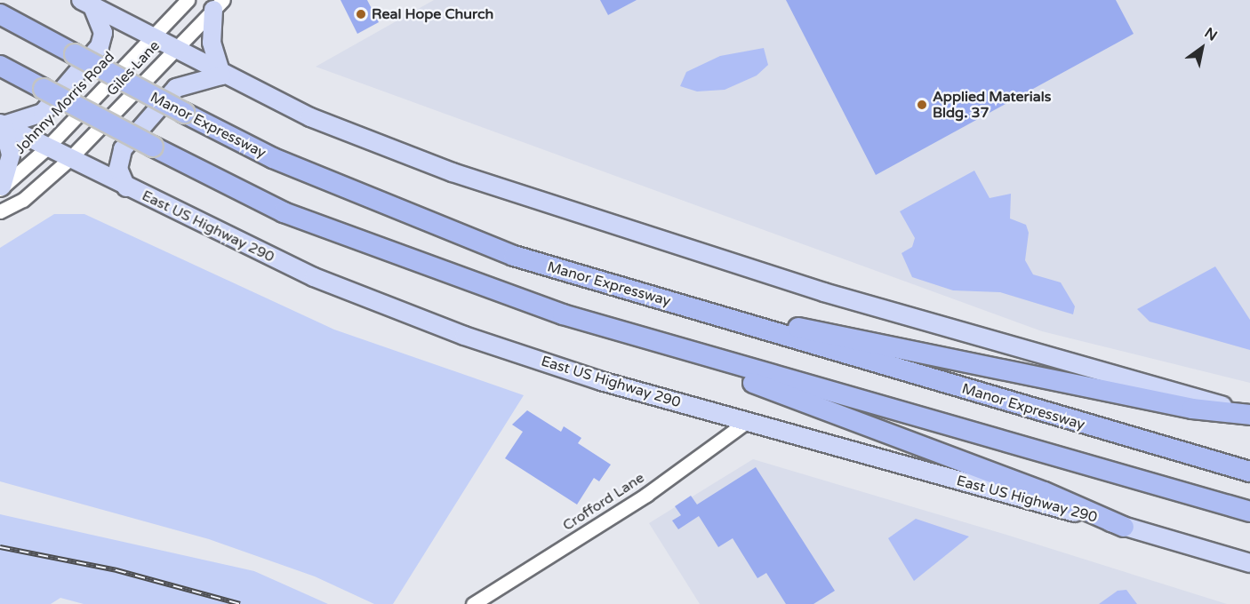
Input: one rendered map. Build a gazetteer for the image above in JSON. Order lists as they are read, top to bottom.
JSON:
{
  "streets": {
    "highway": ["Manor Expressway"],
    "main road": ["East US Highway 290"],
    "street": ["Giles Lane", "Johnny Morris Road", "Crofford Lane"]
  },
  "crossings": [
    ["Giles Lane", "Johnny Morris Road"],
    ["Giles Lane", "East US Highway 290"],
    ["Johnny Morris Road", "East US Highway 290"],
    ["East US Highway 290", "Crofford Lane"]
  ],
  "places": ["Real Hope Church", "Applied Materials Bldg. 37"],
  "north": "top right"
}
